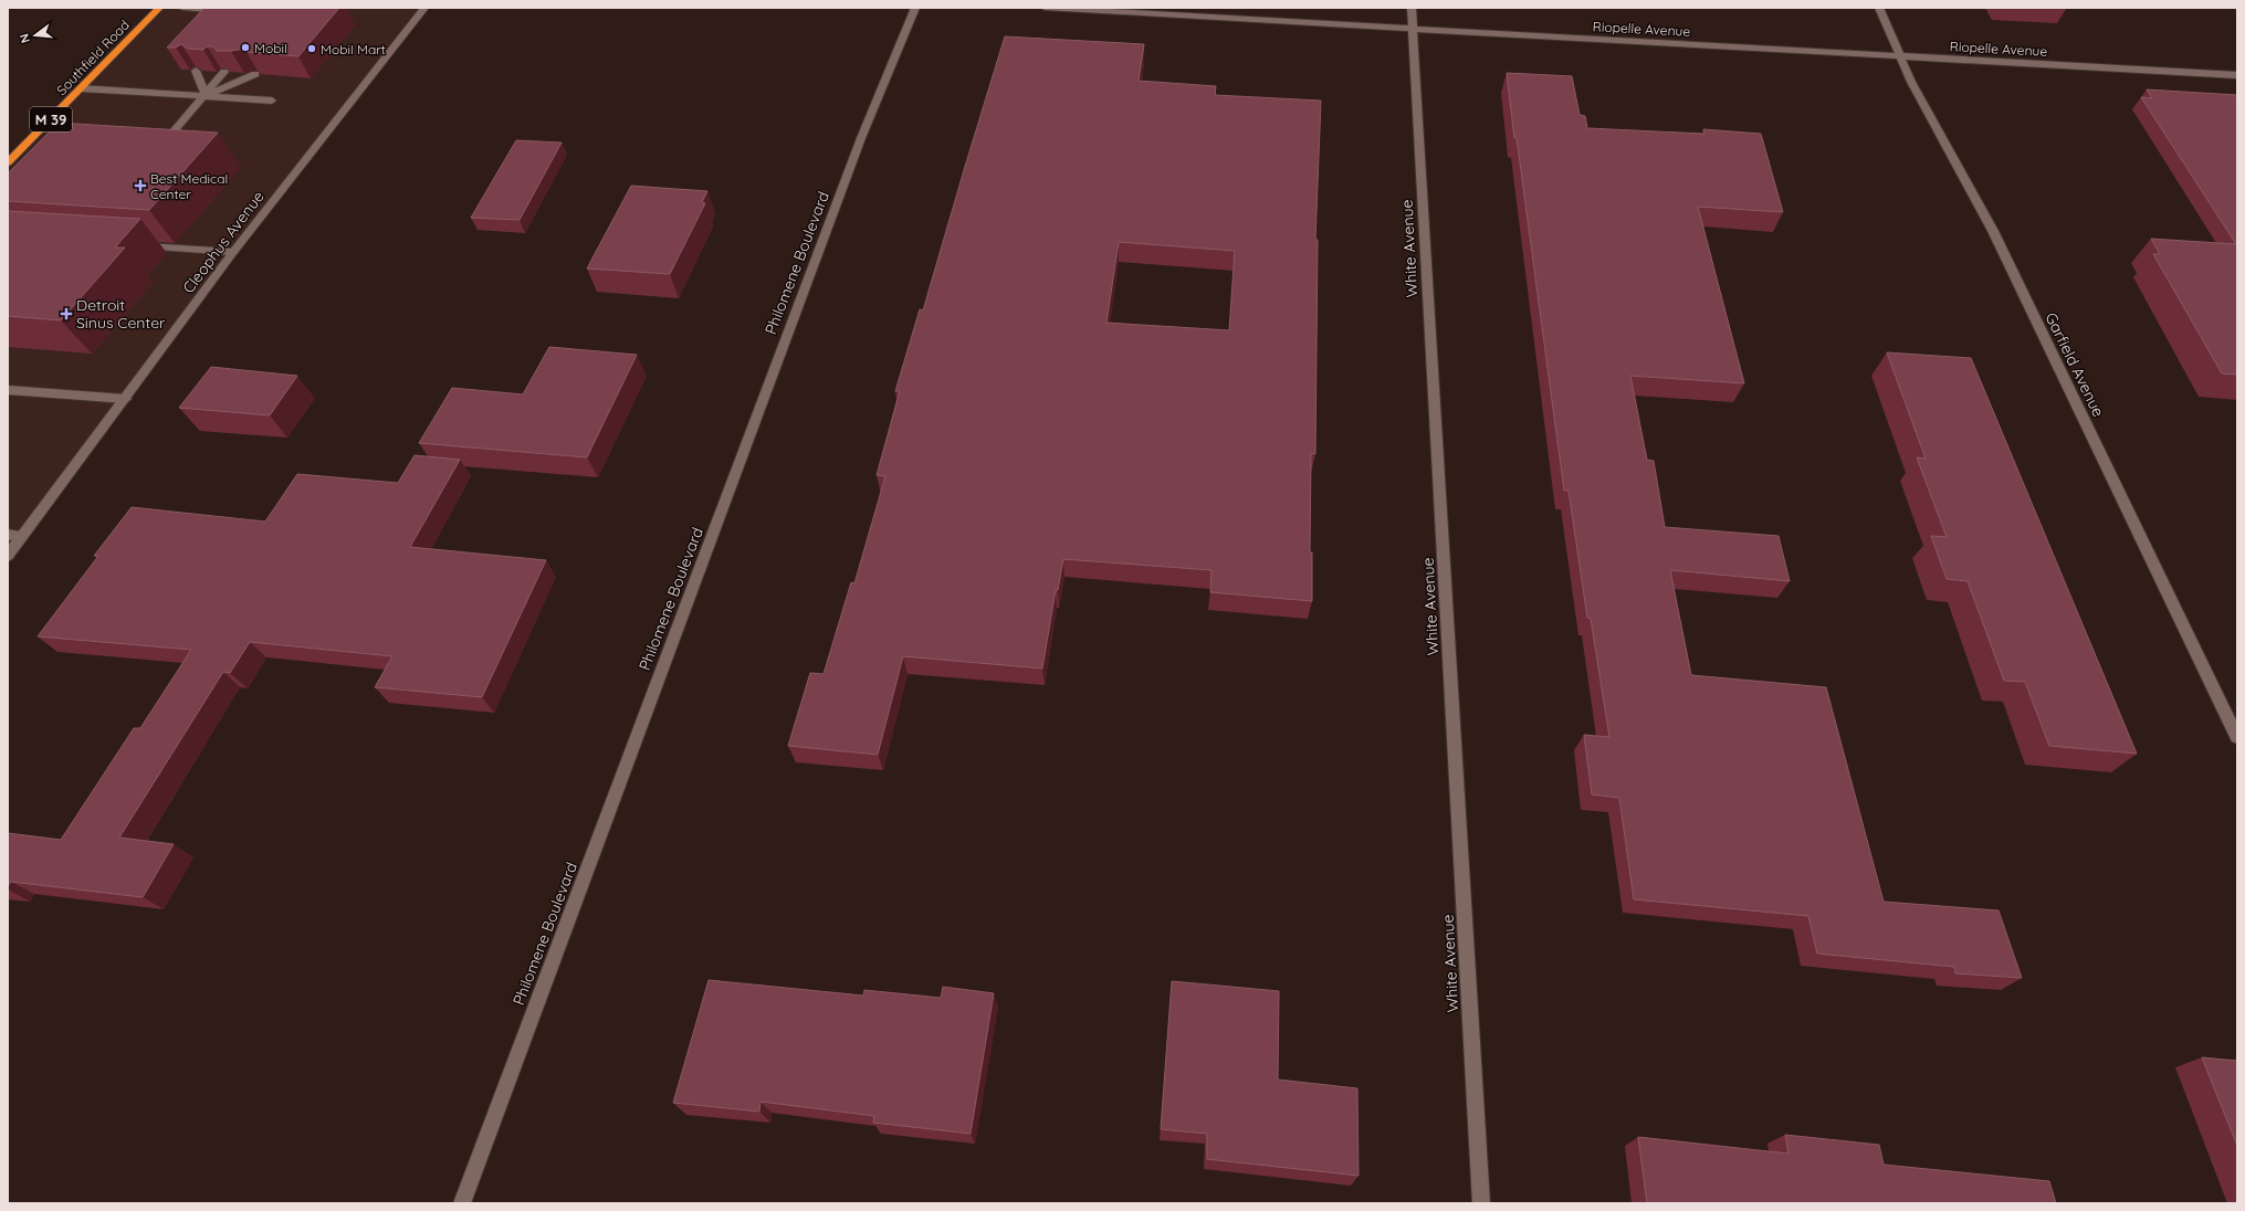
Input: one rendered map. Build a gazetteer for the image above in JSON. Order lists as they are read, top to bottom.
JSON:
{
  "streets": {
    "highway": ["Southfield Road", "M 39"],
    "street": [
      "Riopelle Avenue",
      "Cleophus Avenue",
      "White Avenue",
      "Philomene Boulevard",
      "Garfield Avenue"
    ]
  },
  "crossings": [
    ["Riopelle Avenue", "White Avenue"],
    ["Riopelle Avenue", "Garfield Avenue"]
  ],
  "places": {
    "other": ["Mobil", "Mobil Mart"],
    "health": ["Best Medical Center", "Detroit Sinus Center"]
  },
  "north": "left"
}
